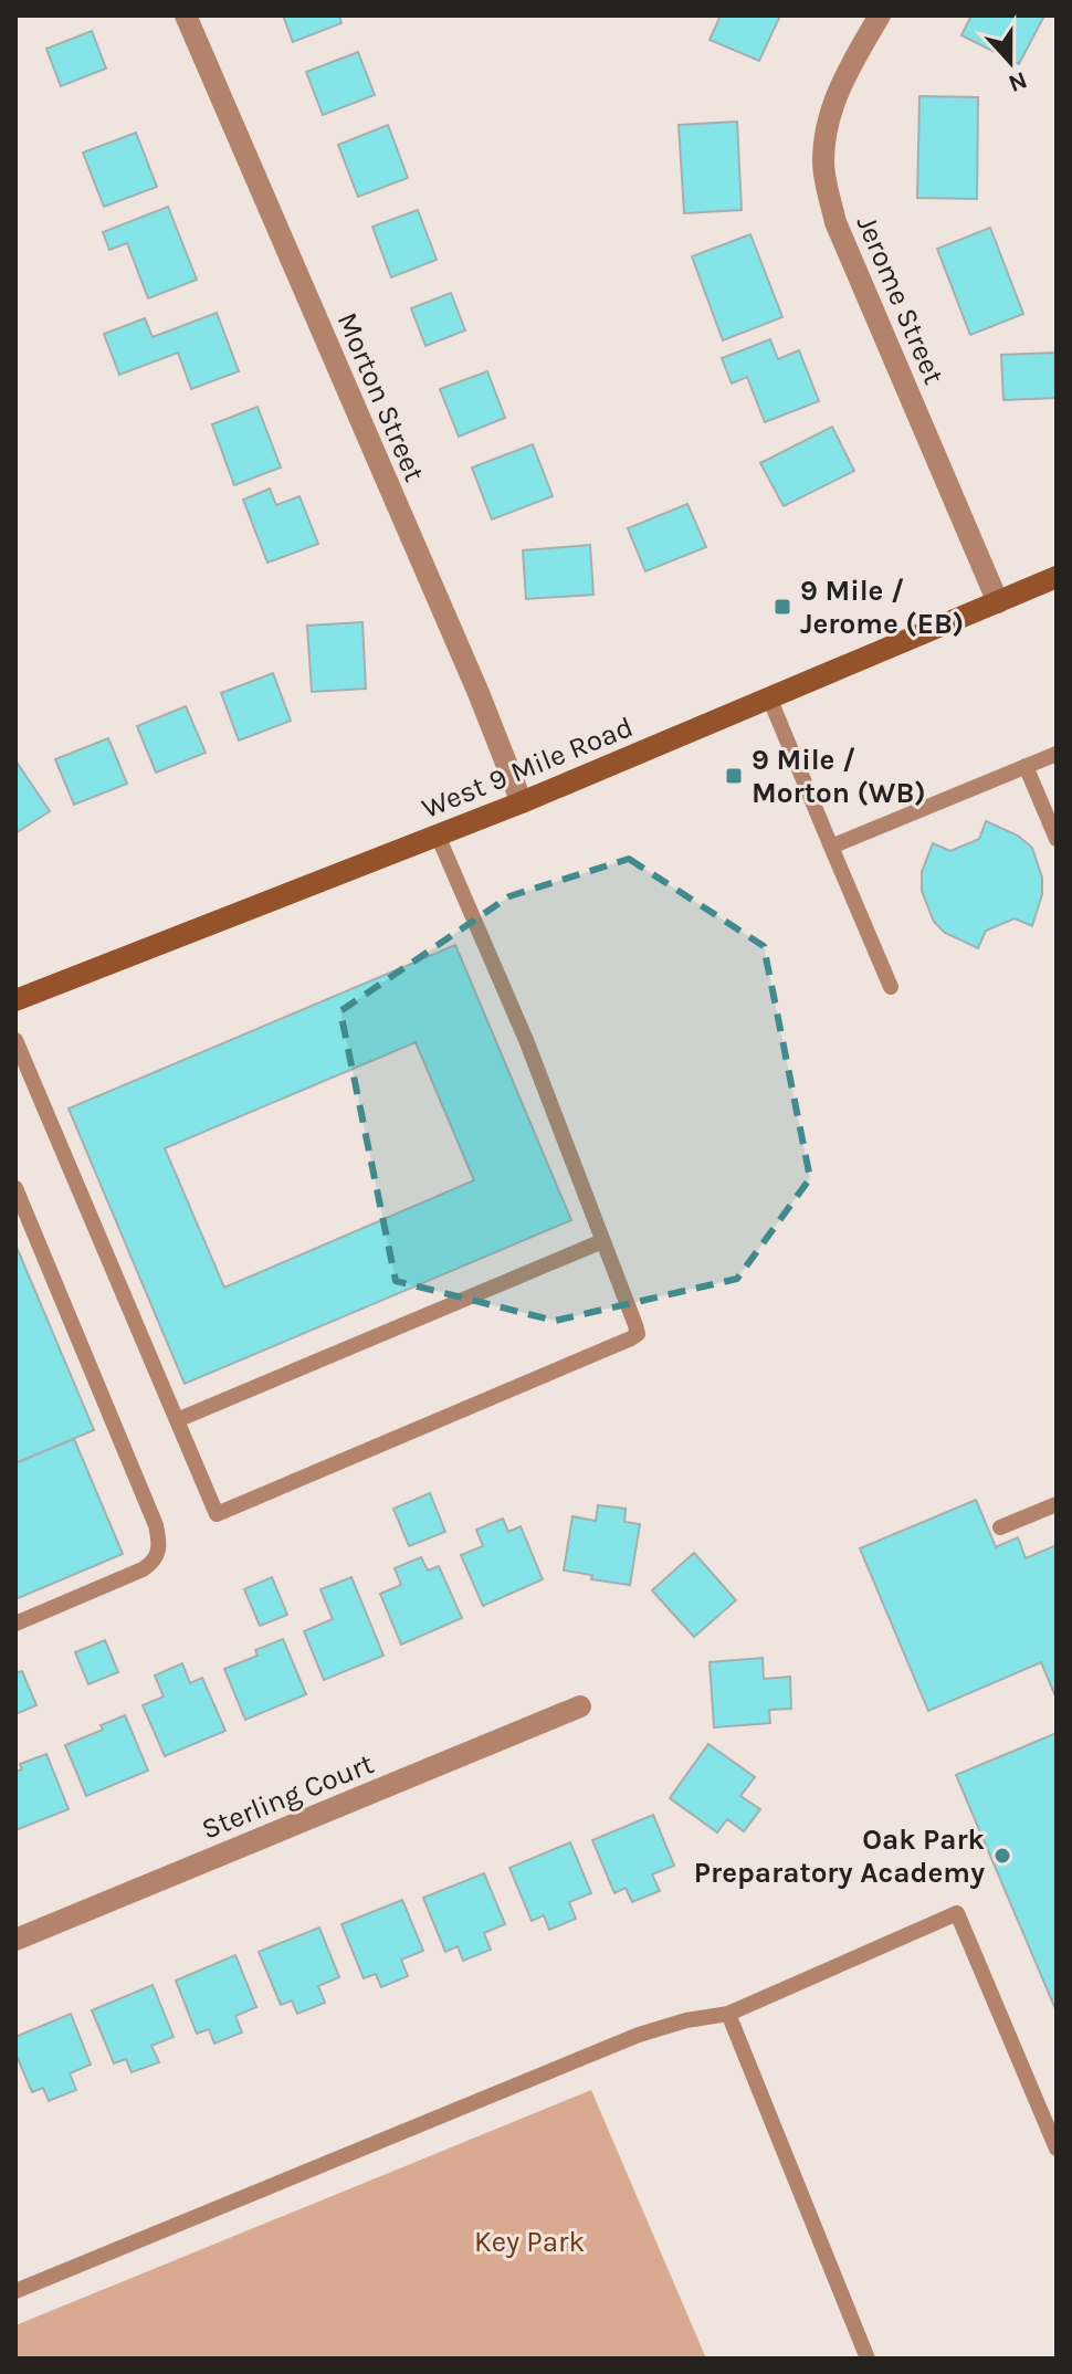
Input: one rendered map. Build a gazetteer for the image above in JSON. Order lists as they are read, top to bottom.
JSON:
{
  "streets": {
    "main road": ["West 9 Mile Road"],
    "street": ["Jerome Street", "Morton Street", "Sterling Court"]
  },
  "crossings": [
    ["Jerome Street", "West 9 Mile Road"],
    ["Morton Street", "West 9 Mile Road"]
  ],
  "parks": ["Key Park"],
  "places": {
    "transit": ["9 Mile / Jerome (EB)", "9 Mile / Morton (WB)"],
    "other": ["Oak Park Preparatory Academy"]
  },
  "north": "bottom"
}
